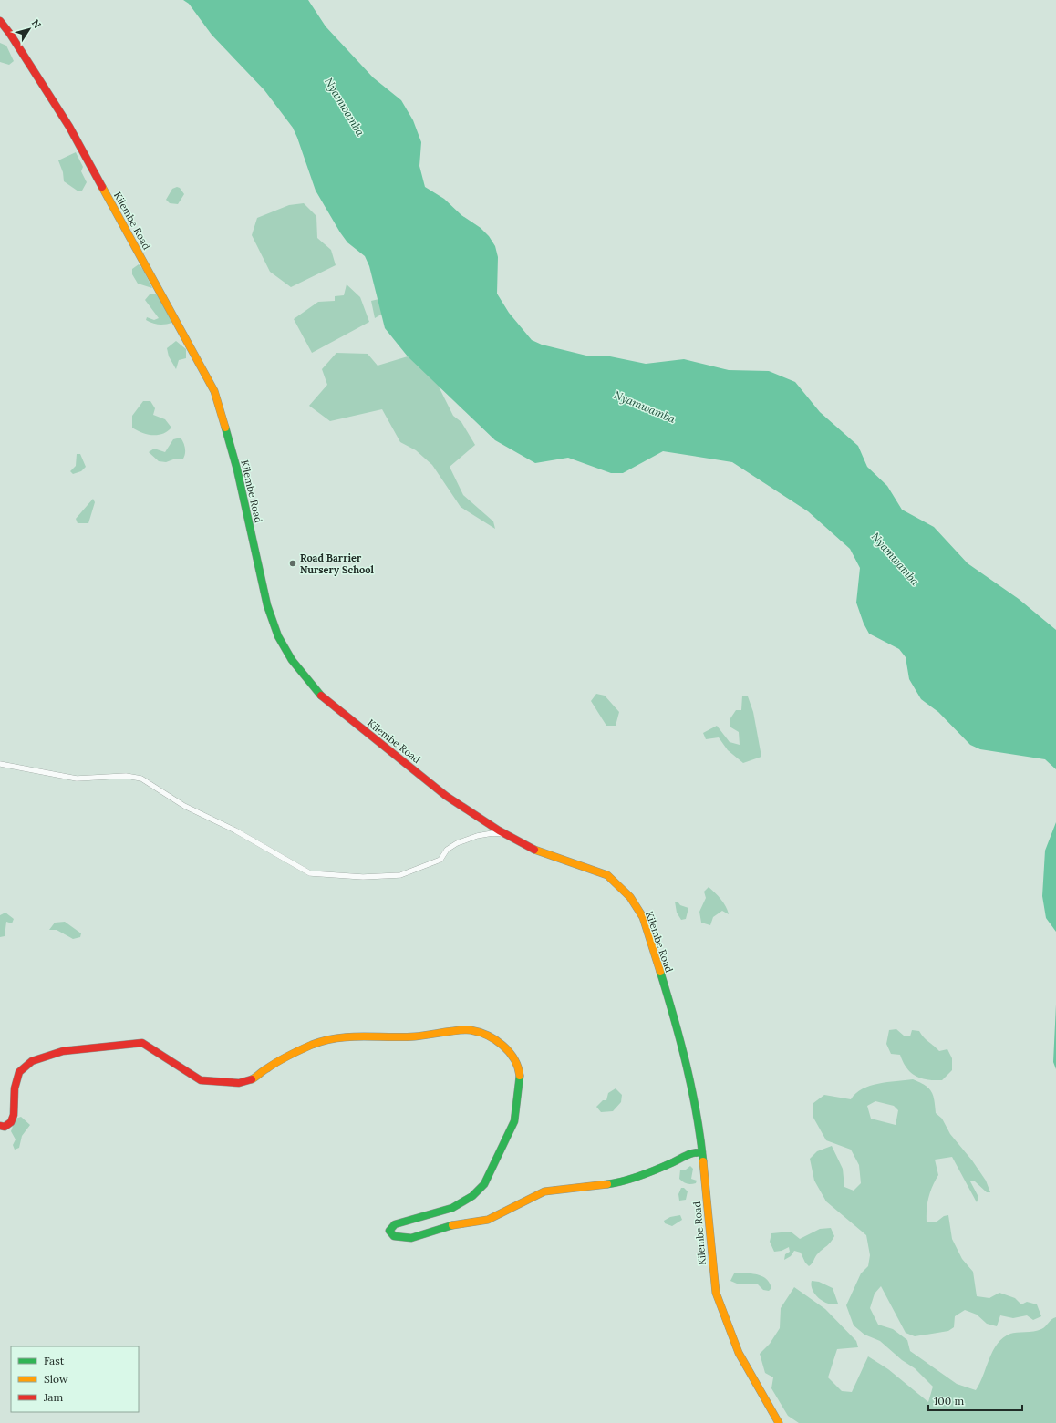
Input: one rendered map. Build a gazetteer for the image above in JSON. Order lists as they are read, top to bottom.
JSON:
{
  "streets": {
    "main road": ["Kilembe Road"]
  },
  "water": ["Nyamwamba"],
  "places": ["Road Barrier Nursery School"],
  "legend": ["Fast", "Slow", "Jam"],
  "scale_bar": "100 m",
  "north": "top right"
}
